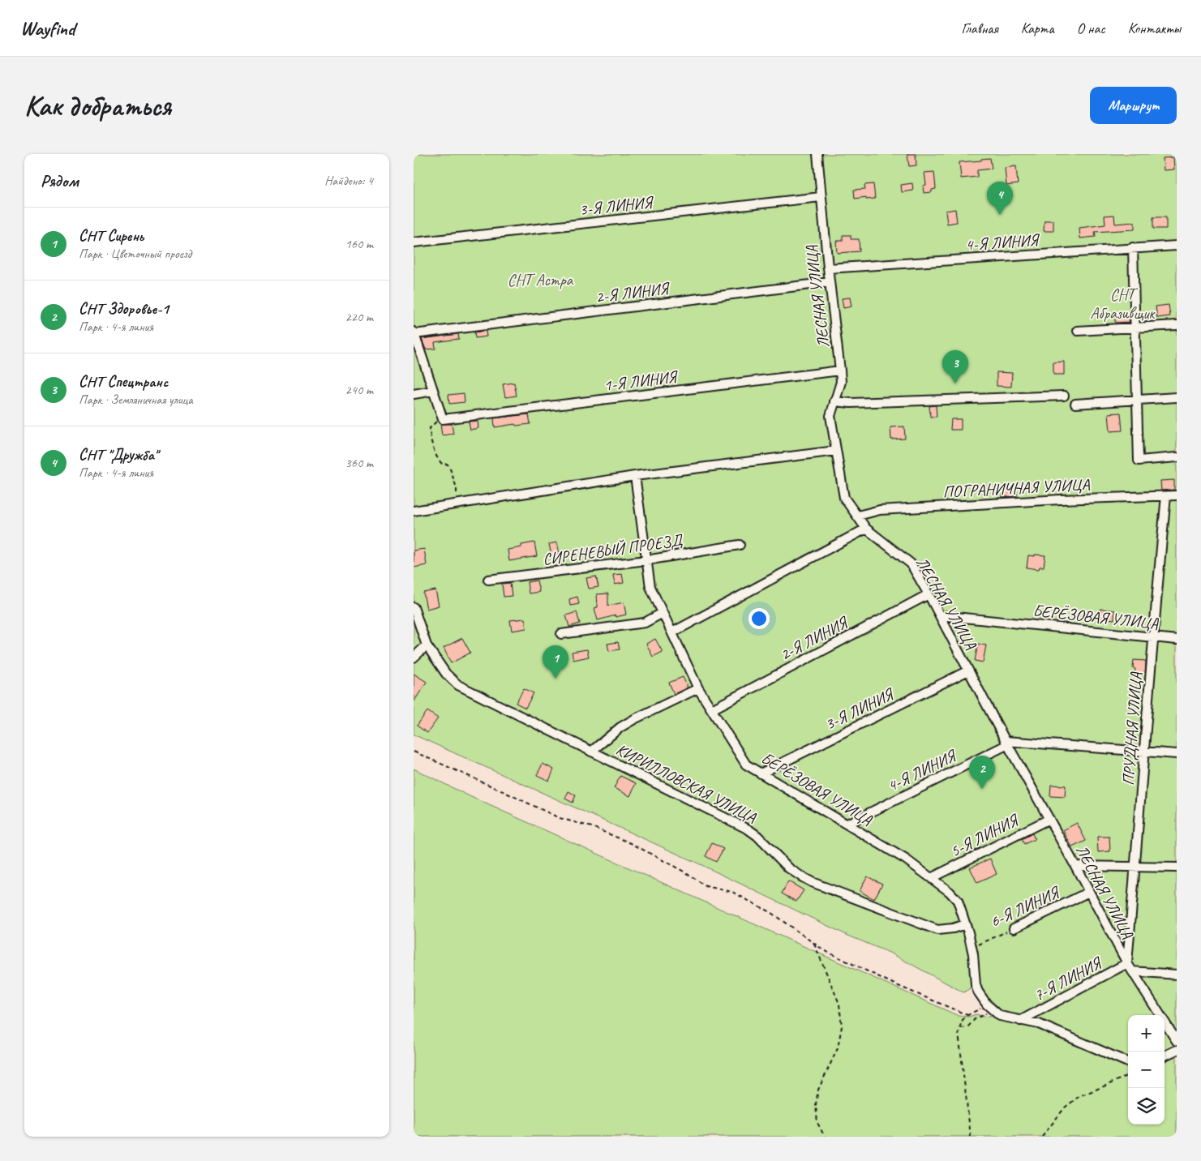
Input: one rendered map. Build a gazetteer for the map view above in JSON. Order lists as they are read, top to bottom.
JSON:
{
  "streets": {
    "street": [
      "3-Я ЛИНИЯ",
      "4-Я ЛИНИЯ",
      "2-Я ЛИНИЯ",
      "ЛЕСНАЯ УЛИЦА",
      "1-Я ЛИНИЯ",
      "ПОГРАНИЧНАЯ УЛИЦА",
      "СИРЕНЕВЫЙ ПРОЕЗД",
      "БЕРЁЗОВАЯ УЛИЦА",
      "ПРУДНАЯ УЛИЦА",
      "КИРИЛЛОВСКАЯ УЛИЦА",
      "5-Я ЛИНИЯ",
      "6-Я ЛИНИЯ",
      "7-Я ЛИНИЯ"
    ]
  },
  "crossings": [
    ["3-Я ЛИНИЯ", "ЛЕСНАЯ УЛИЦА"],
    ["3-Я ЛИНИЯ", "БЕРЁЗОВАЯ УЛИЦА"],
    ["4-Я ЛИНИЯ", "ЛЕСНАЯ УЛИЦА"],
    ["4-Я ЛИНИЯ", "БЕРЁЗОВАЯ УЛИЦА"],
    ["2-Я ЛИНИЯ", "ЛЕСНАЯ УЛИЦА"],
    ["2-Я ЛИНИЯ", "БЕРЁЗОВАЯ УЛИЦА"],
    ["ЛЕСНАЯ УЛИЦА", "1-Я ЛИНИЯ"],
    ["ЛЕСНАЯ УЛИЦА", "ПОГРАНИЧНАЯ УЛИЦА"],
    ["ЛЕСНАЯ УЛИЦА", "БЕРЁЗОВАЯ УЛИЦА"],
    ["ЛЕСНАЯ УЛИЦА", "ПРУДНАЯ УЛИЦА"],
    ["ЛЕСНАЯ УЛИЦА", "5-Я ЛИНИЯ"],
    ["ЛЕСНАЯ УЛИЦА", "6-Я ЛИНИЯ"],
    ["ЛЕСНАЯ УЛИЦА", "7-Я ЛИНИЯ"],
    ["ПОГРАНИЧНАЯ УЛИЦА", "ПРУДНАЯ УЛИЦА"],
    ["СИРЕНЕВЫЙ ПРОЕЗД", "БЕРЁЗОВАЯ УЛИЦА"],
    ["БЕРЁЗОВАЯ УЛИЦА", "ПРУДНАЯ УЛИЦА"],
    ["БЕРЁЗОВАЯ УЛИЦА", "КИРИЛЛОВСКАЯ УЛИЦА"],
    ["БЕРЁЗОВАЯ УЛИЦА", "5-Я ЛИНИЯ"],
    ["БЕРЁЗОВАЯ УЛИЦА", "6-Я ЛИНИЯ"],
    ["ПРУДНАЯ УЛИЦА", "7-Я ЛИНИЯ"]
  ],
  "parks": ["СНТ Астра", "СНТ Абразивщик"],
  "page": {
    "header": "Wayfind",
    "nav": [
      "Главная",
      "Карта",
      "О нас",
      "Контакты"
    ],
    "buttons": "Маршрут",
    "title": "Как добраться",
    "heading": ["Рядом", "Найдено: 4"],
    "pins": [
      "4",
      "3",
      "1",
      "2"
    ],
    "list": [
      {
        "mark": "1",
        "name": "СНТ Сирень",
        "note": "Парк · Цветочный проезд",
        "value": "160 m"
      },
      {
        "mark": "2",
        "name": "СНТ Здоровье-1",
        "note": "Парк · 4-я линия",
        "value": "220 m"
      },
      {
        "mark": "3",
        "name": "СНТ Спецтранс",
        "note": "Парк · Земляничная улица",
        "value": "240 m"
      },
      {
        "mark": "4",
        "name": "СНТ \"Дружба\"",
        "note": "Парк · 4-я линия",
        "value": "360 m"
      }
    ],
    "map_buttons": ["+", "−"]
  }
}
